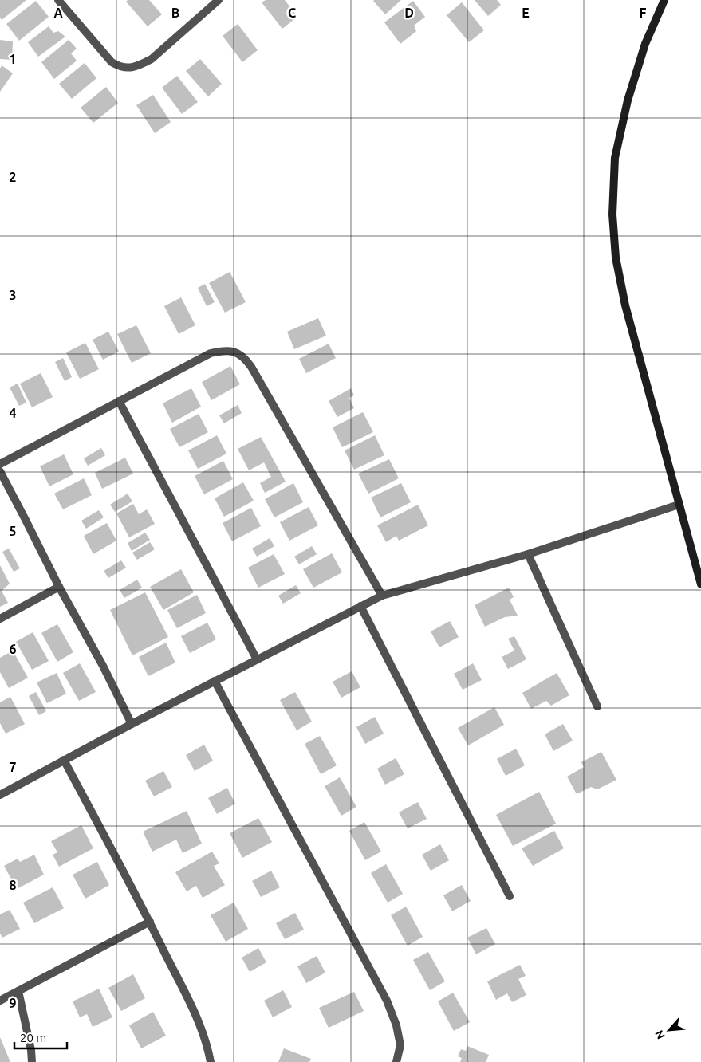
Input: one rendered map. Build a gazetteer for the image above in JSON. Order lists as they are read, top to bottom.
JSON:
{
  "scale_bar": "20 m",
  "north": "bottom left",
  "grid": {
    "columns": [
      "A",
      "B",
      "C",
      "D",
      "E",
      "F"
    ],
    "rows": [
      "1",
      "2",
      "3",
      "4",
      "5",
      "6",
      "7",
      "8",
      "9"
    ]
  }
}
